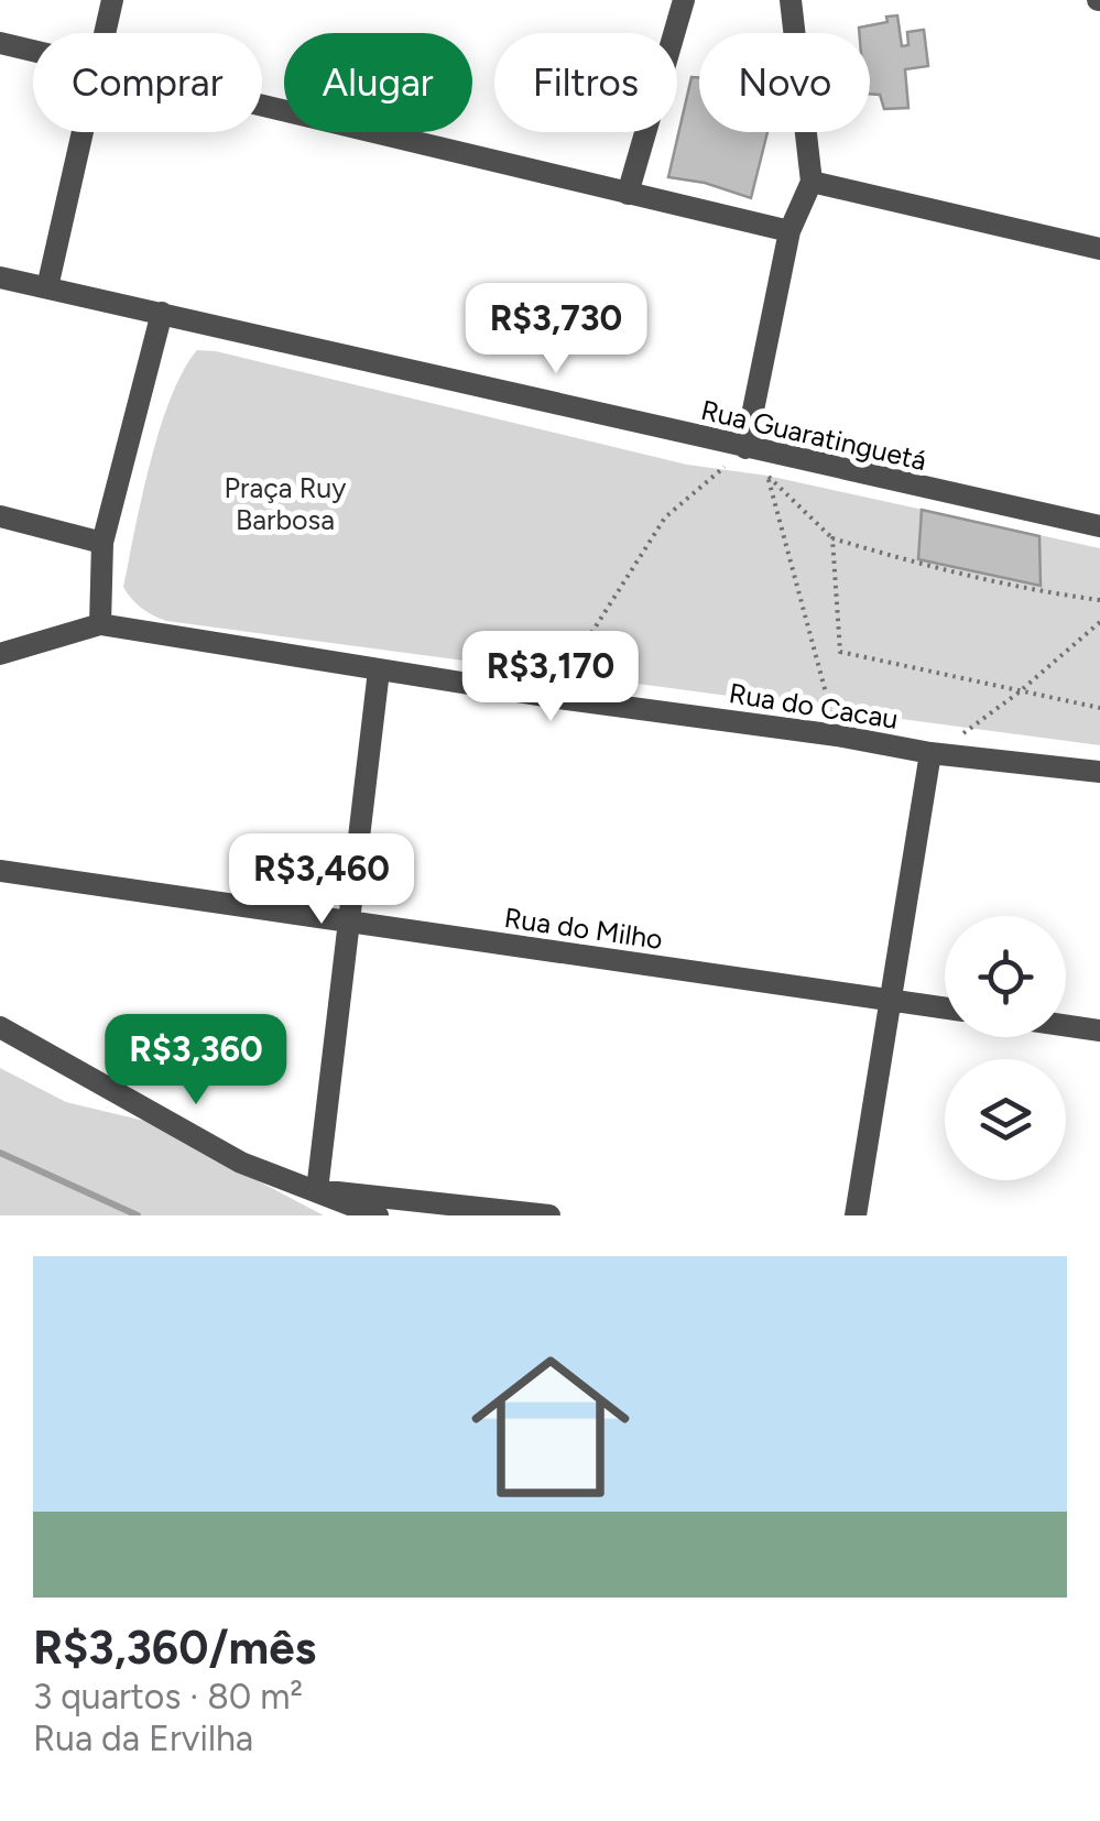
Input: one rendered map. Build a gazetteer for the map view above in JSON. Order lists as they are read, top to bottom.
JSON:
{
  "streets": {
    "street": ["Rua Guaratinguetá", "Rua do Cacau", "Rua do Milho"]
  },
  "parks": ["Praça Ruy Barbosa"],
  "page": {
    "chip": [
      "Comprar",
      "Alugar",
      "Filtros",
      "Novo"
    ],
    "price": [
      "R$3,730",
      "R$3,170",
      "R$3,460",
      "R$3,360"
    ],
    "list": [
      {
        "name": "R$3,360/mês",
        "note": "3 quartos · 80 m² · Rua da Ervilha"
      }
    ]
  }
}
